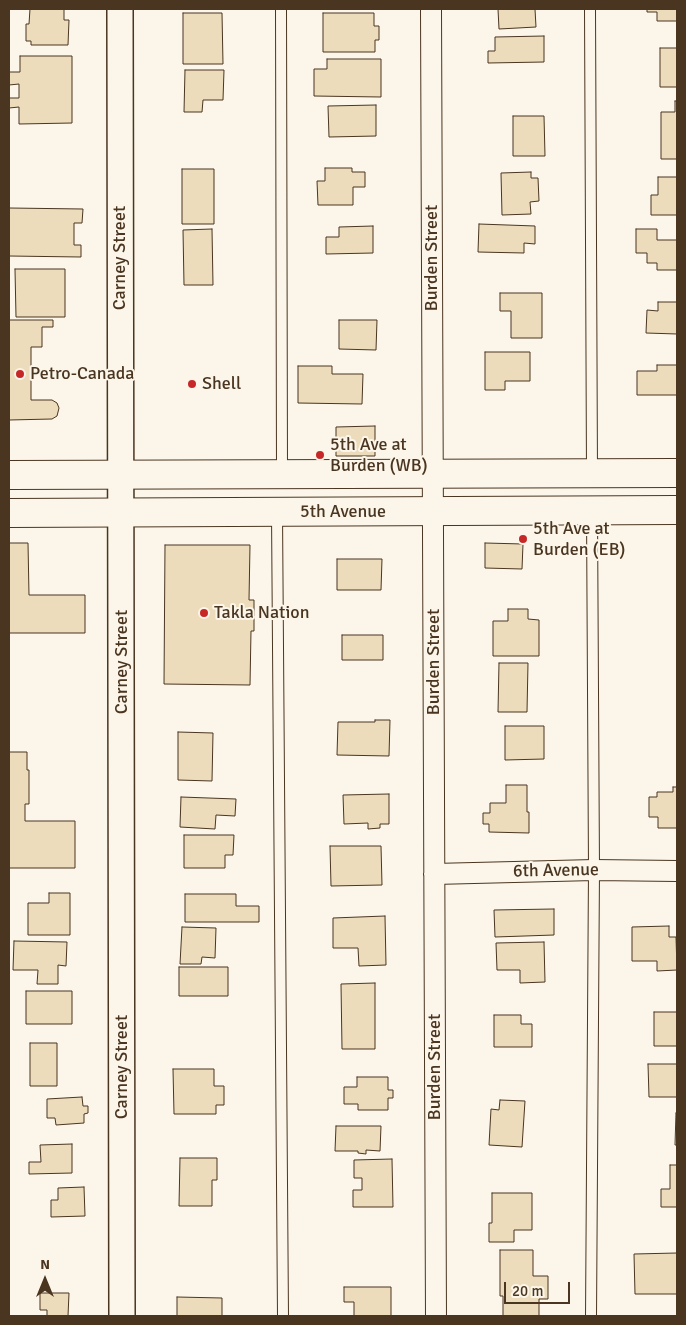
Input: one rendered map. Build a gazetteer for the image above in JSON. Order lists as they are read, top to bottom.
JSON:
{
  "streets": {
    "main road": ["5th Avenue"],
    "street": ["Carney Street", "Burden Street", "6th Avenue"]
  },
  "crossings": [
    ["Carney Street", "5th Avenue"],
    ["Burden Street", "5th Avenue"],
    ["Burden Street", "6th Avenue"]
  ],
  "places": [
    "Petro-Canada",
    "Shell",
    "5th Ave at Burden (WB)",
    "5th Ave at Burden (EB)",
    "Takla Nation"
  ],
  "scale_bar": "20 m",
  "north": "top"
}
